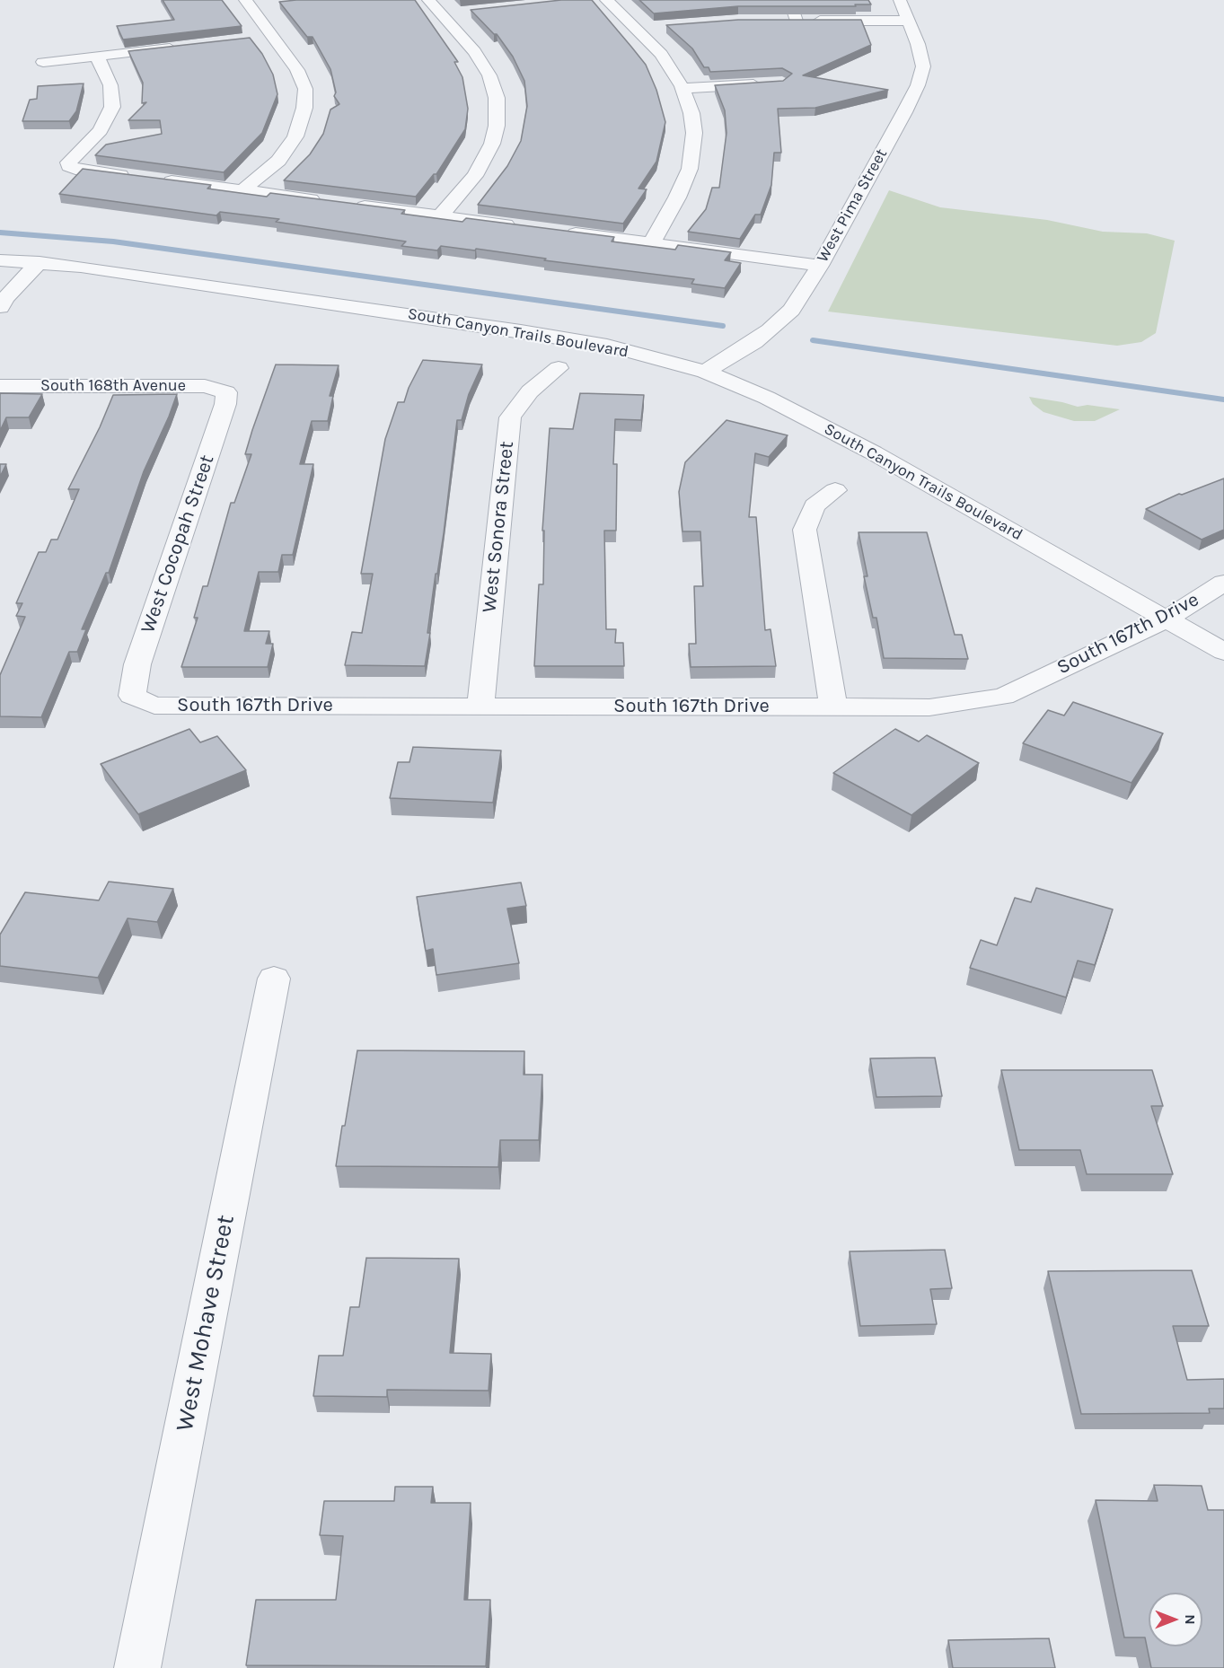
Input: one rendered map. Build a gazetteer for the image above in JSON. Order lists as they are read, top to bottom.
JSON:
{
  "streets": {
    "street": [
      "West Pima Street",
      "South Canyon Trails Boulevard",
      "South 168th Avenue",
      "West Sonora Street",
      "West Cocopah Street",
      "South 167th Drive",
      "West Mohave Street"
    ]
  },
  "crossings": [
    ["West Pima Street", "South Canyon Trails Boulevard"],
    ["South Canyon Trails Boulevard", "South 167th Drive"],
    ["South 168th Avenue", "West Cocopah Street"],
    ["West Sonora Street", "South 167th Drive"],
    ["West Cocopah Street", "South 167th Drive"]
  ],
  "north": "right"
}
